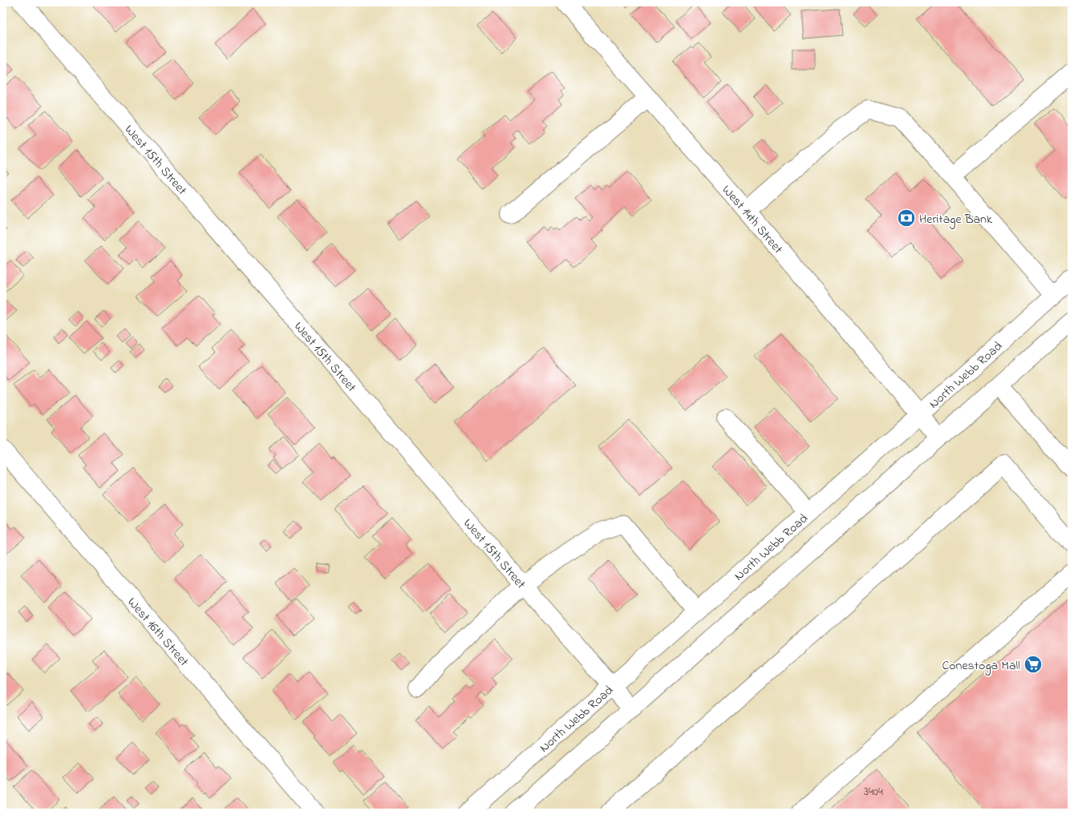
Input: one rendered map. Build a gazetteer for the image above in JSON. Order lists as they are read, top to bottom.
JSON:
{
  "streets": {
    "street": [
      "West 15th Street",
      "West 14th Street",
      "North Webb Road",
      "West 16th Street"
    ]
  },
  "crossings": [
    ["West 15th Street", "North Webb Road"],
    ["West 14th Street", "North Webb Road"]
  ],
  "places": {
    "bank": ["Heritage Bank"],
    "supermarket": ["Conestoga Mall"]
  },
  "house_numbers": ["3404"]
}
